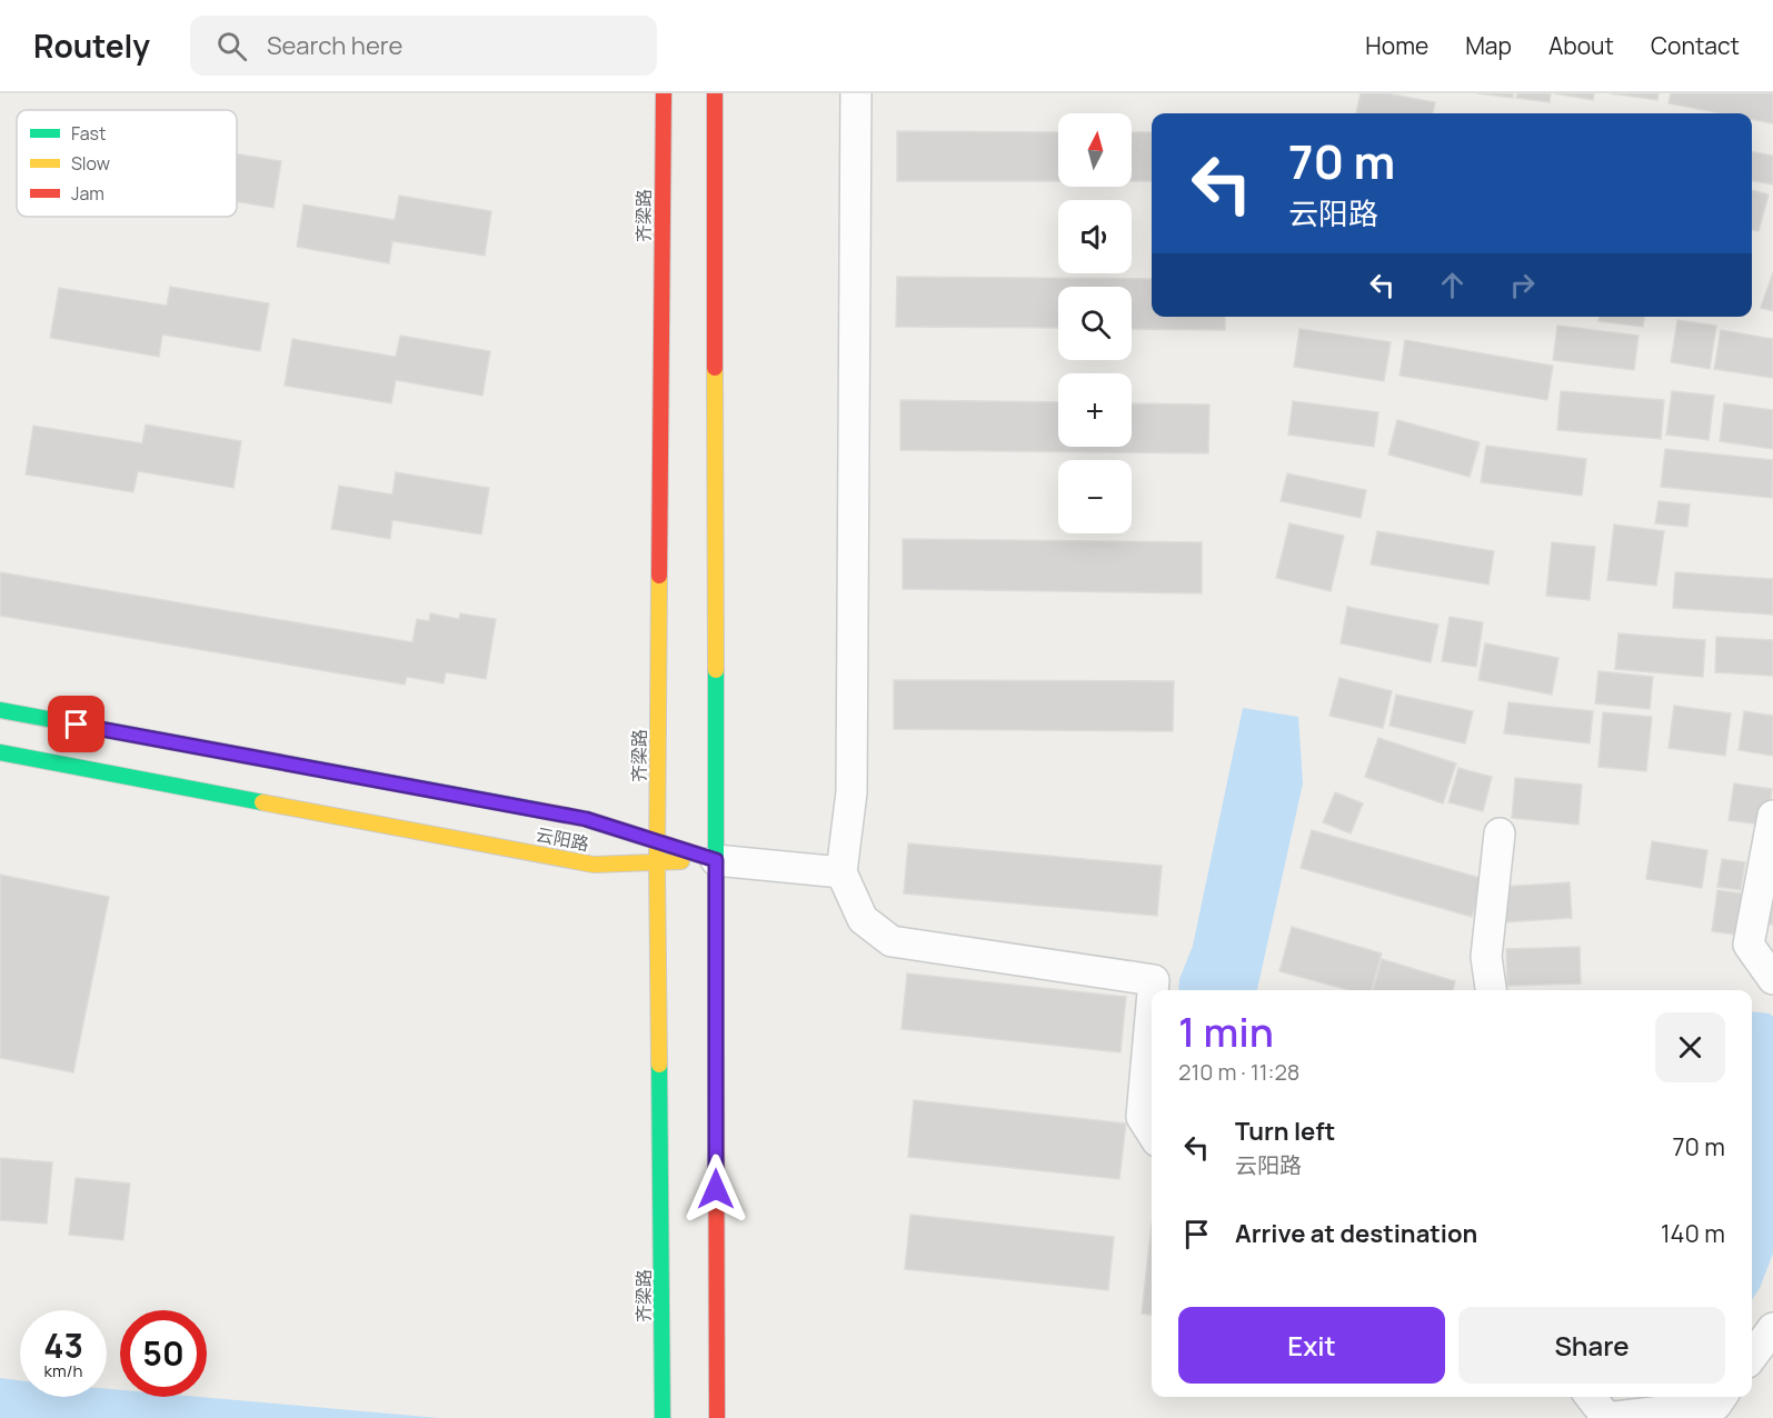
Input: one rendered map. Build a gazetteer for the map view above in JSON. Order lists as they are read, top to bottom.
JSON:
{
  "streets": {
    "main road": ["齐梁路", "云阳路"]
  },
  "crossings": [
    ["齐梁路", "云阳路"]
  ],
  "legend": ["Fast", "Slow", "Jam"],
  "north": "top",
  "page": {
    "header": "Routely",
    "search": "Search here",
    "nav": [
      "Home",
      "Map",
      "About",
      "Contact"
    ],
    "map_buttons": ["+", "−"],
    "turn": ["70 m", "云阳路"],
    "heading": ["1 min", "210 m · 11:28"],
    "list": [
      {
        "name": "Turn left",
        "note": "云阳路",
        "value": "70 m"
      },
      {
        "name": "Arrive at destination",
        "value": "140 m"
      }
    ],
    "buttons": ["Exit", "Share"],
    "speed": "43 km/h",
    "limit": "50"
  }
}
